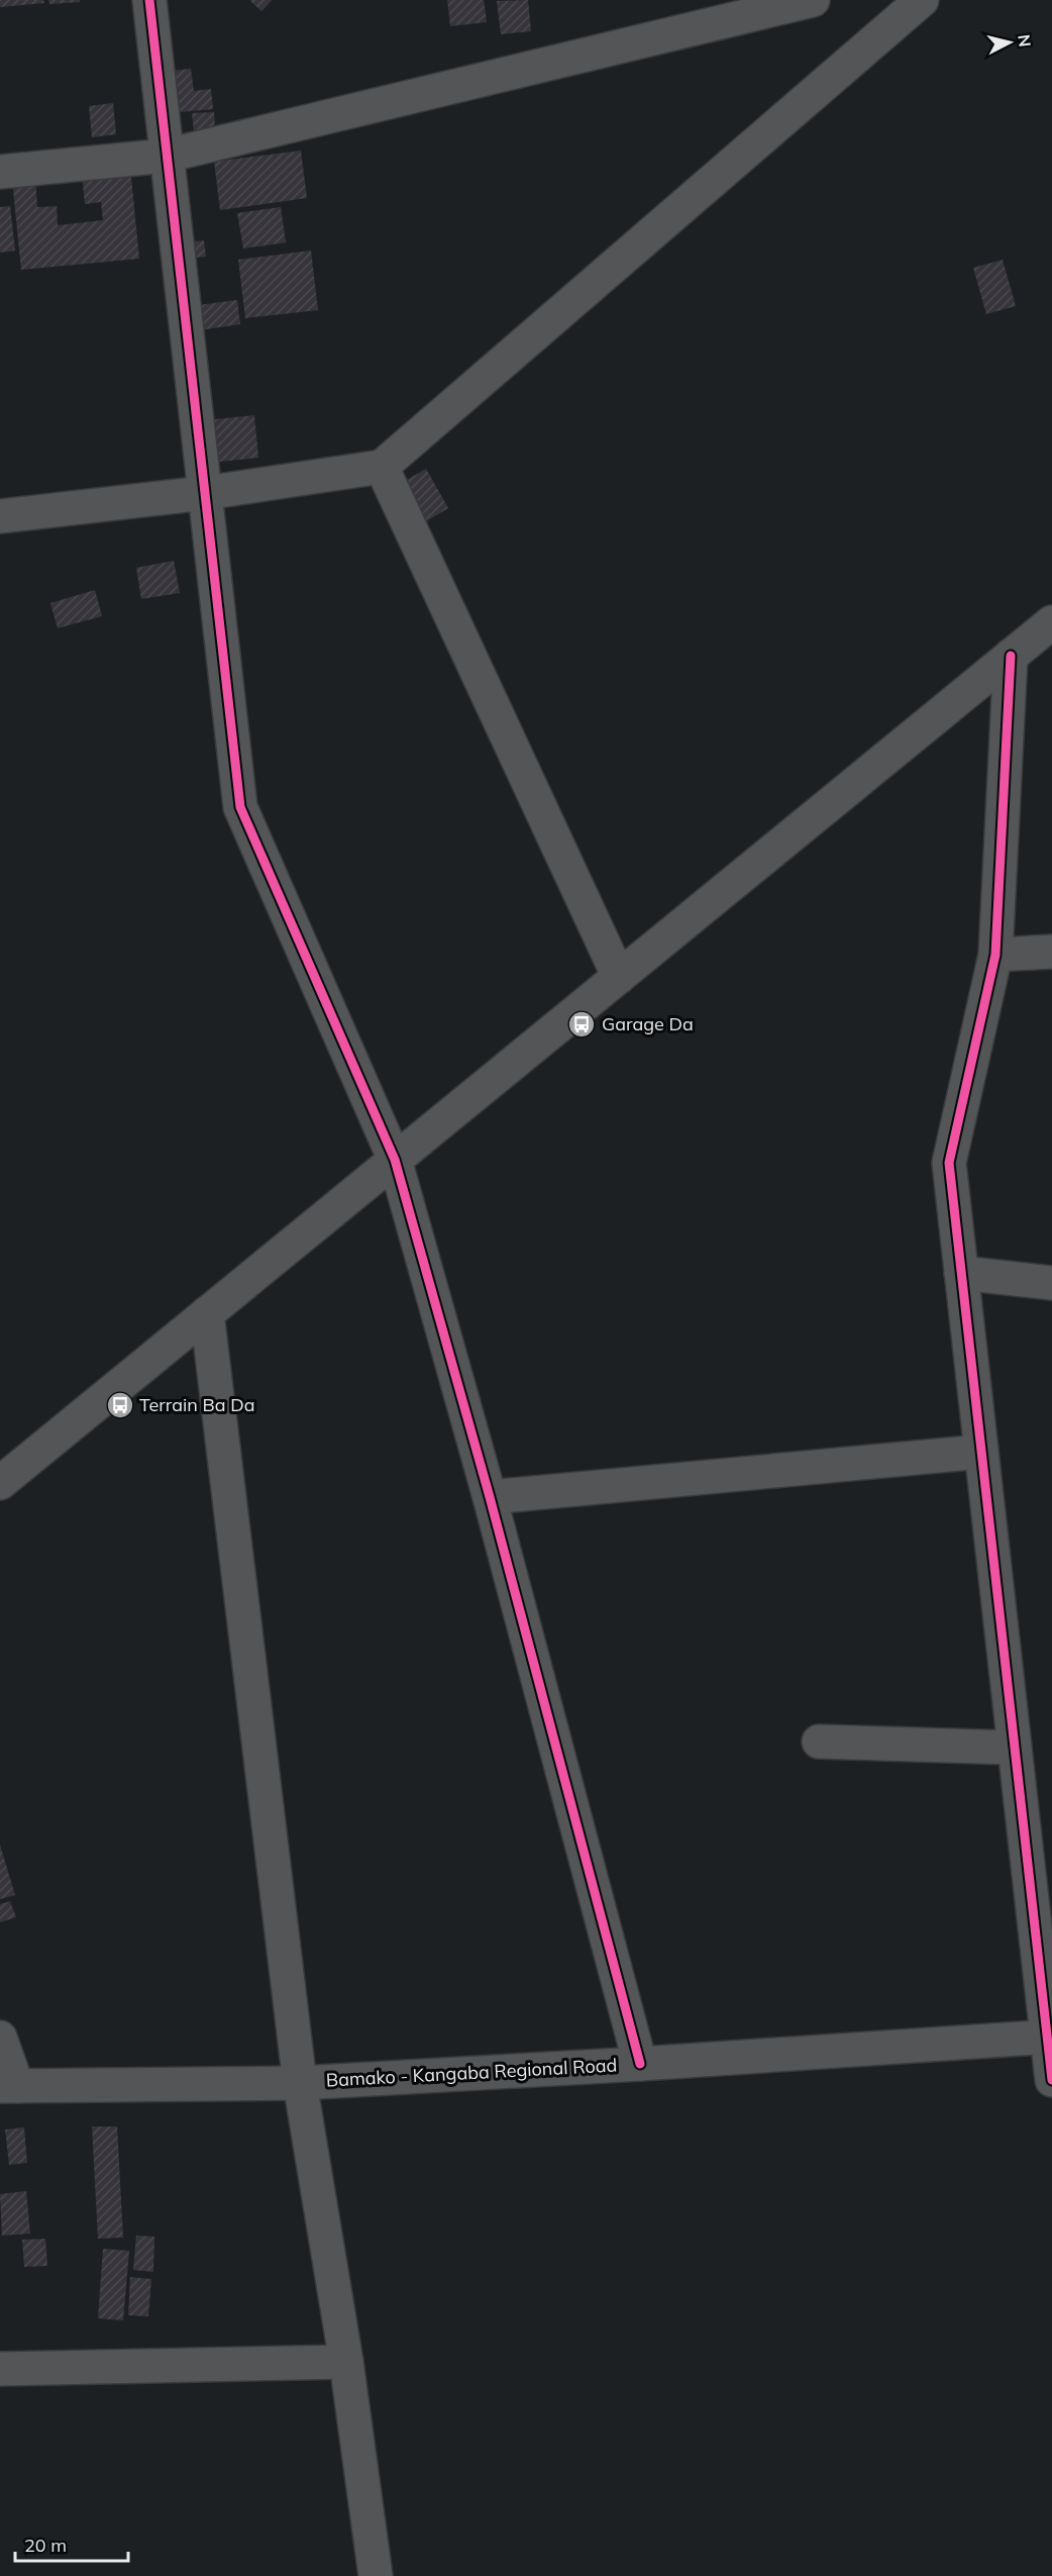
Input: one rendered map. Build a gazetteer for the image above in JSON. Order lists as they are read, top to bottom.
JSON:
{
  "streets": {
    "street": ["Bamako - Kangaba Regional Road"]
  },
  "places": {
    "bus stop": ["Garage Da", "Terrain Ba Da"]
  },
  "scale_bar": "20 m",
  "north": "right"
}
